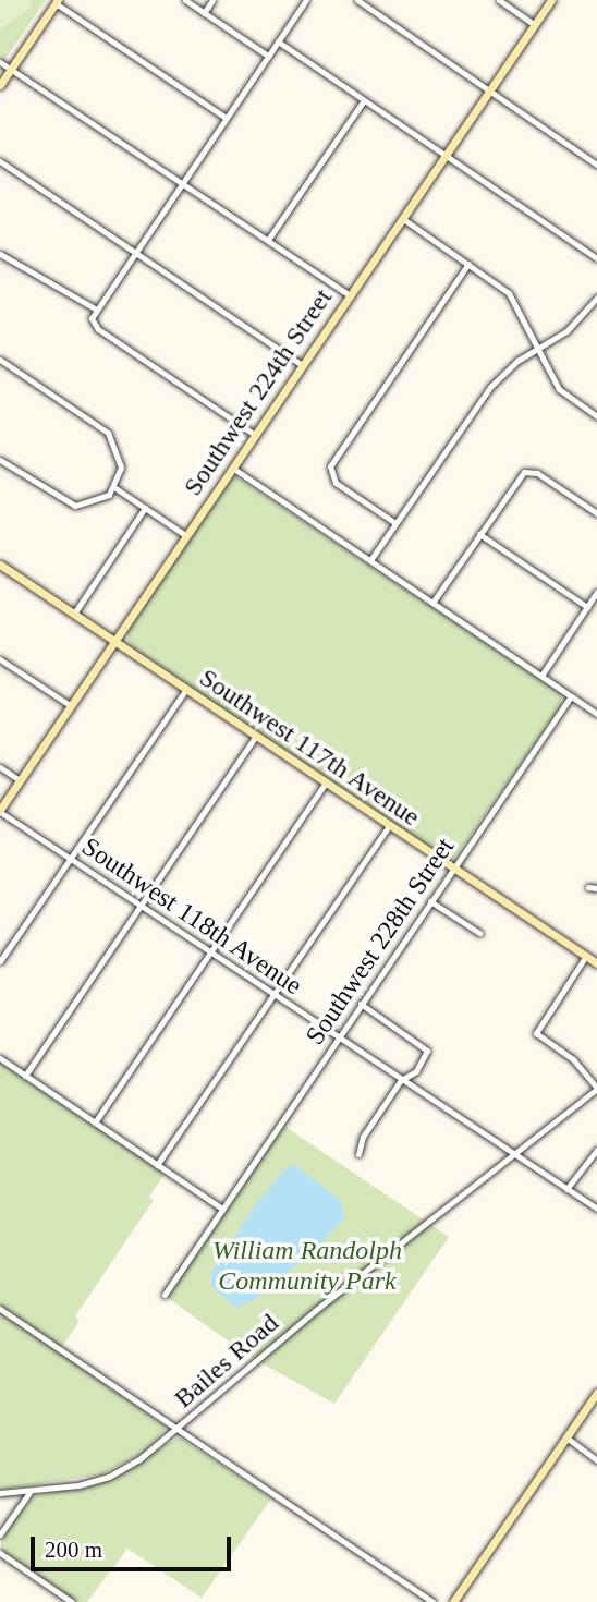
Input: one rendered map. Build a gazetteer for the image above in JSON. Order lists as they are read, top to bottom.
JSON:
{
  "streets": {
    "street": [
      "Southwest 224th Street",
      "Southwest 117th Avenue",
      "Southwest 118th Avenue",
      "Southwest 228th Street",
      "Bailes Road"
    ]
  },
  "crossings": [
    ["Southwest 224th Street", "Southwest 117th Avenue"],
    ["Southwest 224th Street", "Southwest 118th Avenue"],
    ["Southwest 117th Avenue", "Southwest 228th Street"],
    ["Southwest 118th Avenue", "Southwest 228th Street"],
    ["Southwest 118th Avenue", "Bailes Road"]
  ],
  "parks": ["William Randolph Community Park"],
  "scale_bar": "200 m"
}
